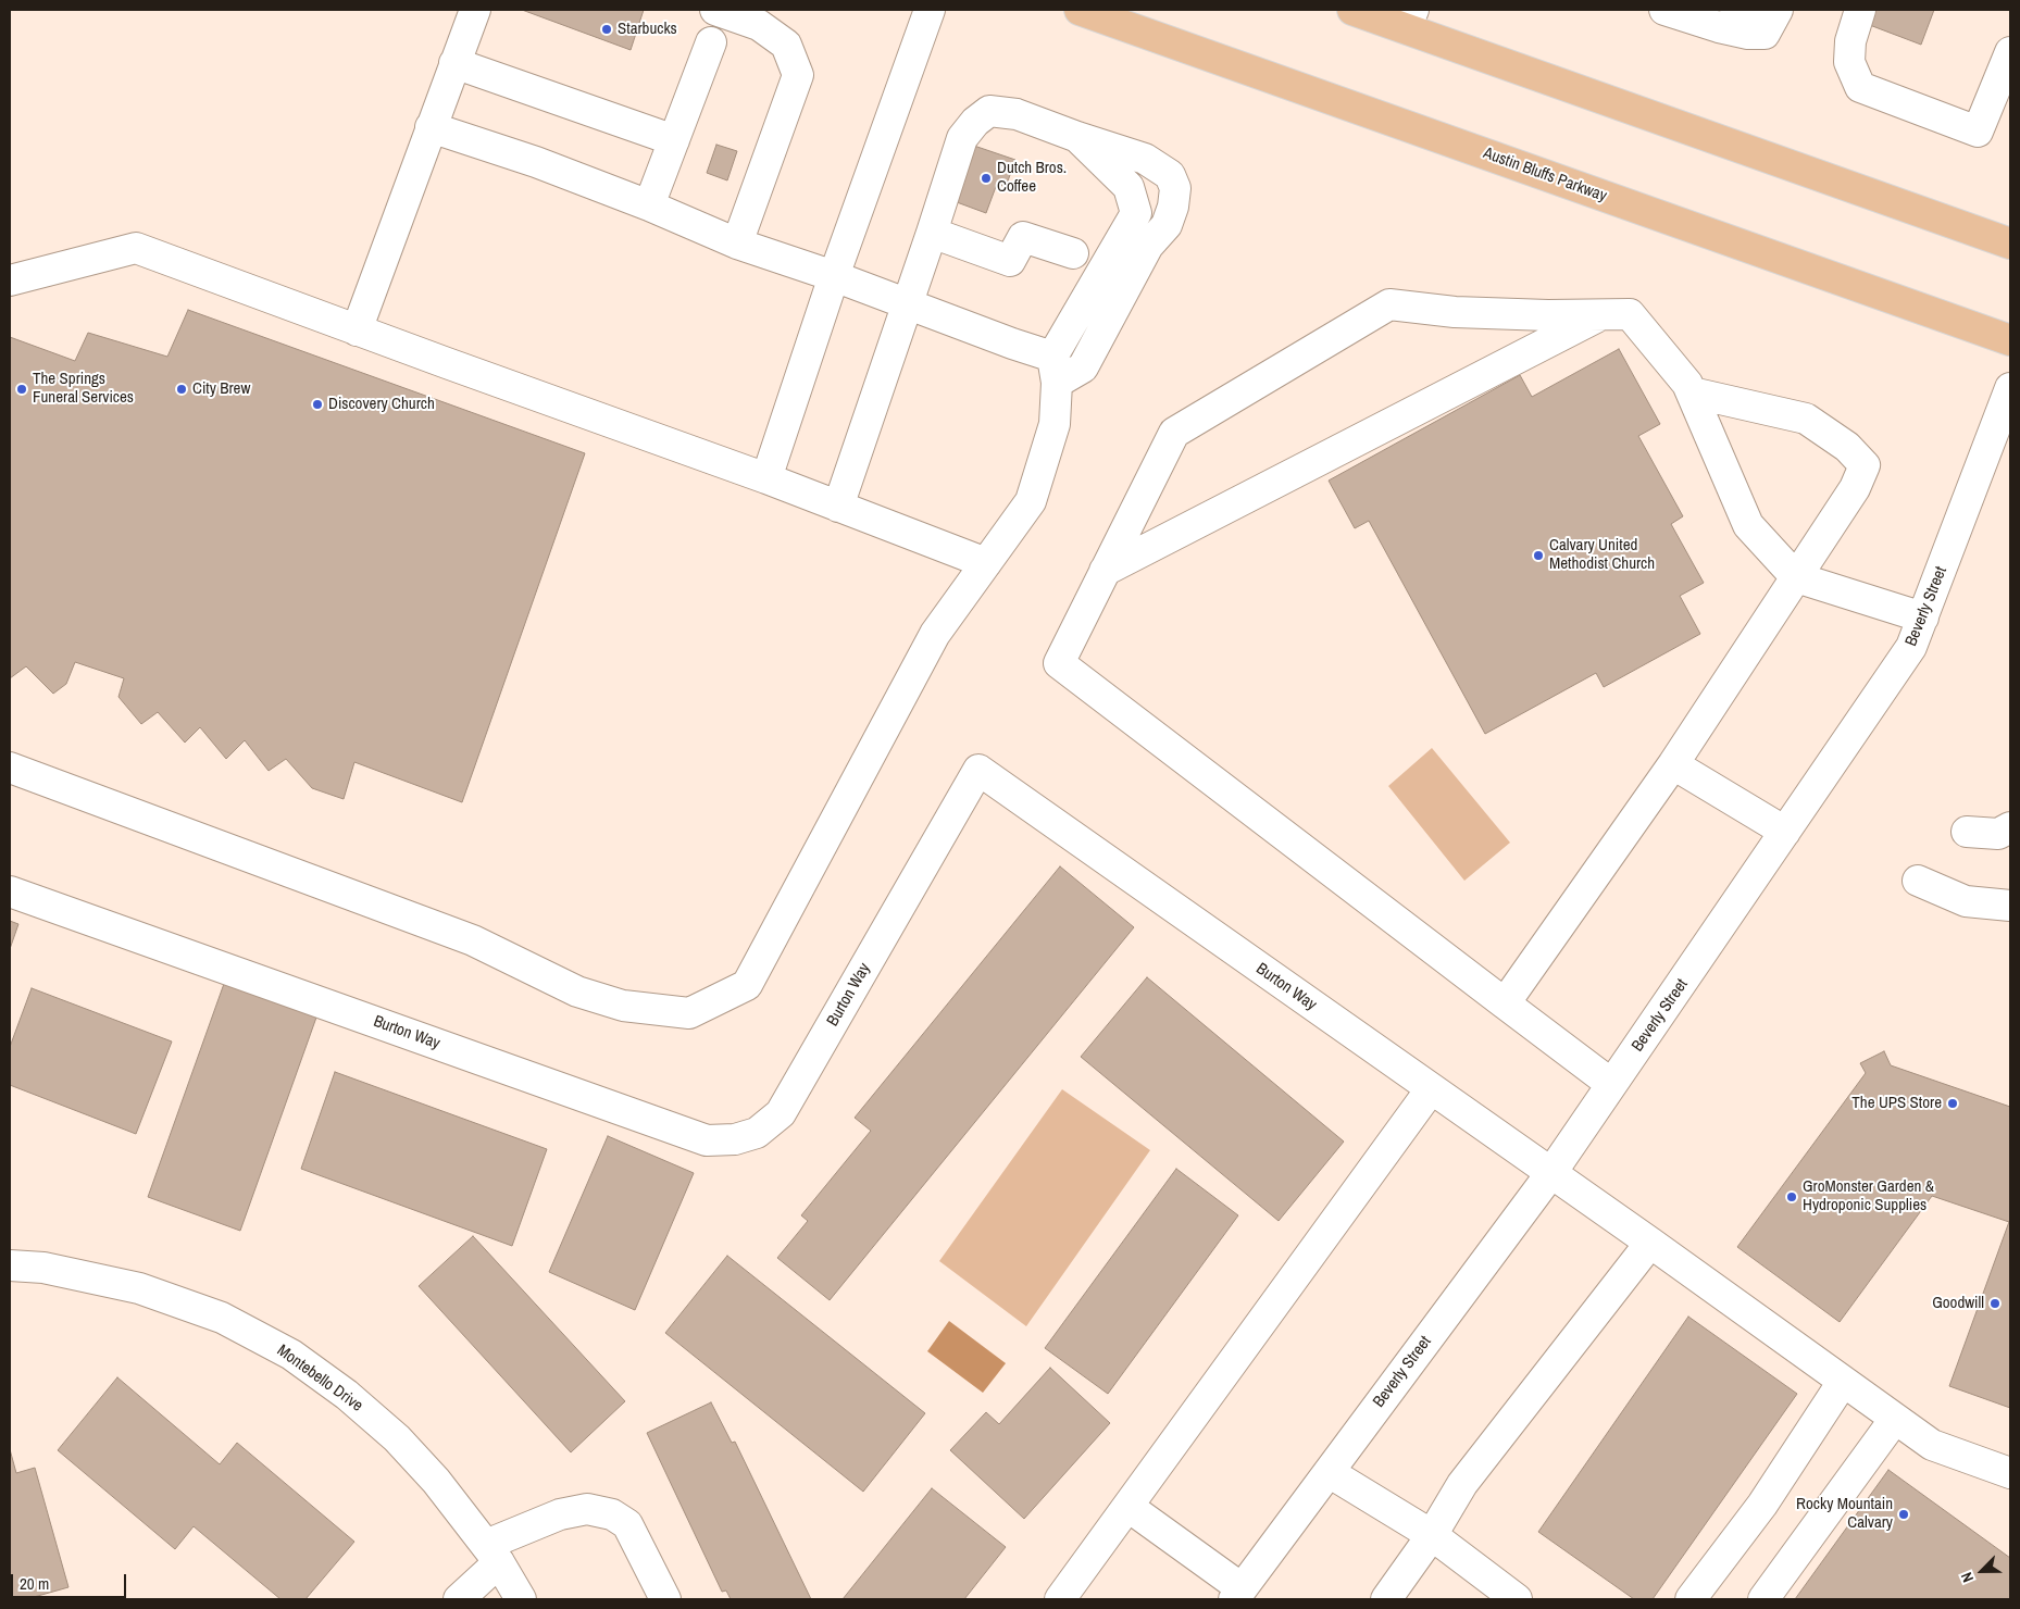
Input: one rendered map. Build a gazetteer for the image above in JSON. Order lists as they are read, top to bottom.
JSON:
{
  "streets": {
    "main road": ["Austin Bluffs Parkway"],
    "street": ["Beverly Street", "Burton Way", "Montebello Drive"]
  },
  "crossings": [
    ["Beverly Street", "Burton Way"]
  ],
  "places": [
    "Starbucks",
    "Dutch Bros. Coffee",
    "The Springs Funeral Services",
    "City Brew",
    "Discovery Church",
    "Calvary United Methodist Church",
    "The UPS Store",
    "GroMonster Garden & Hydroponic Supplies",
    "Goodwill",
    "Rocky Mountain Calvary"
  ],
  "scale_bar": "20 m",
  "north": "bottom left"
}
